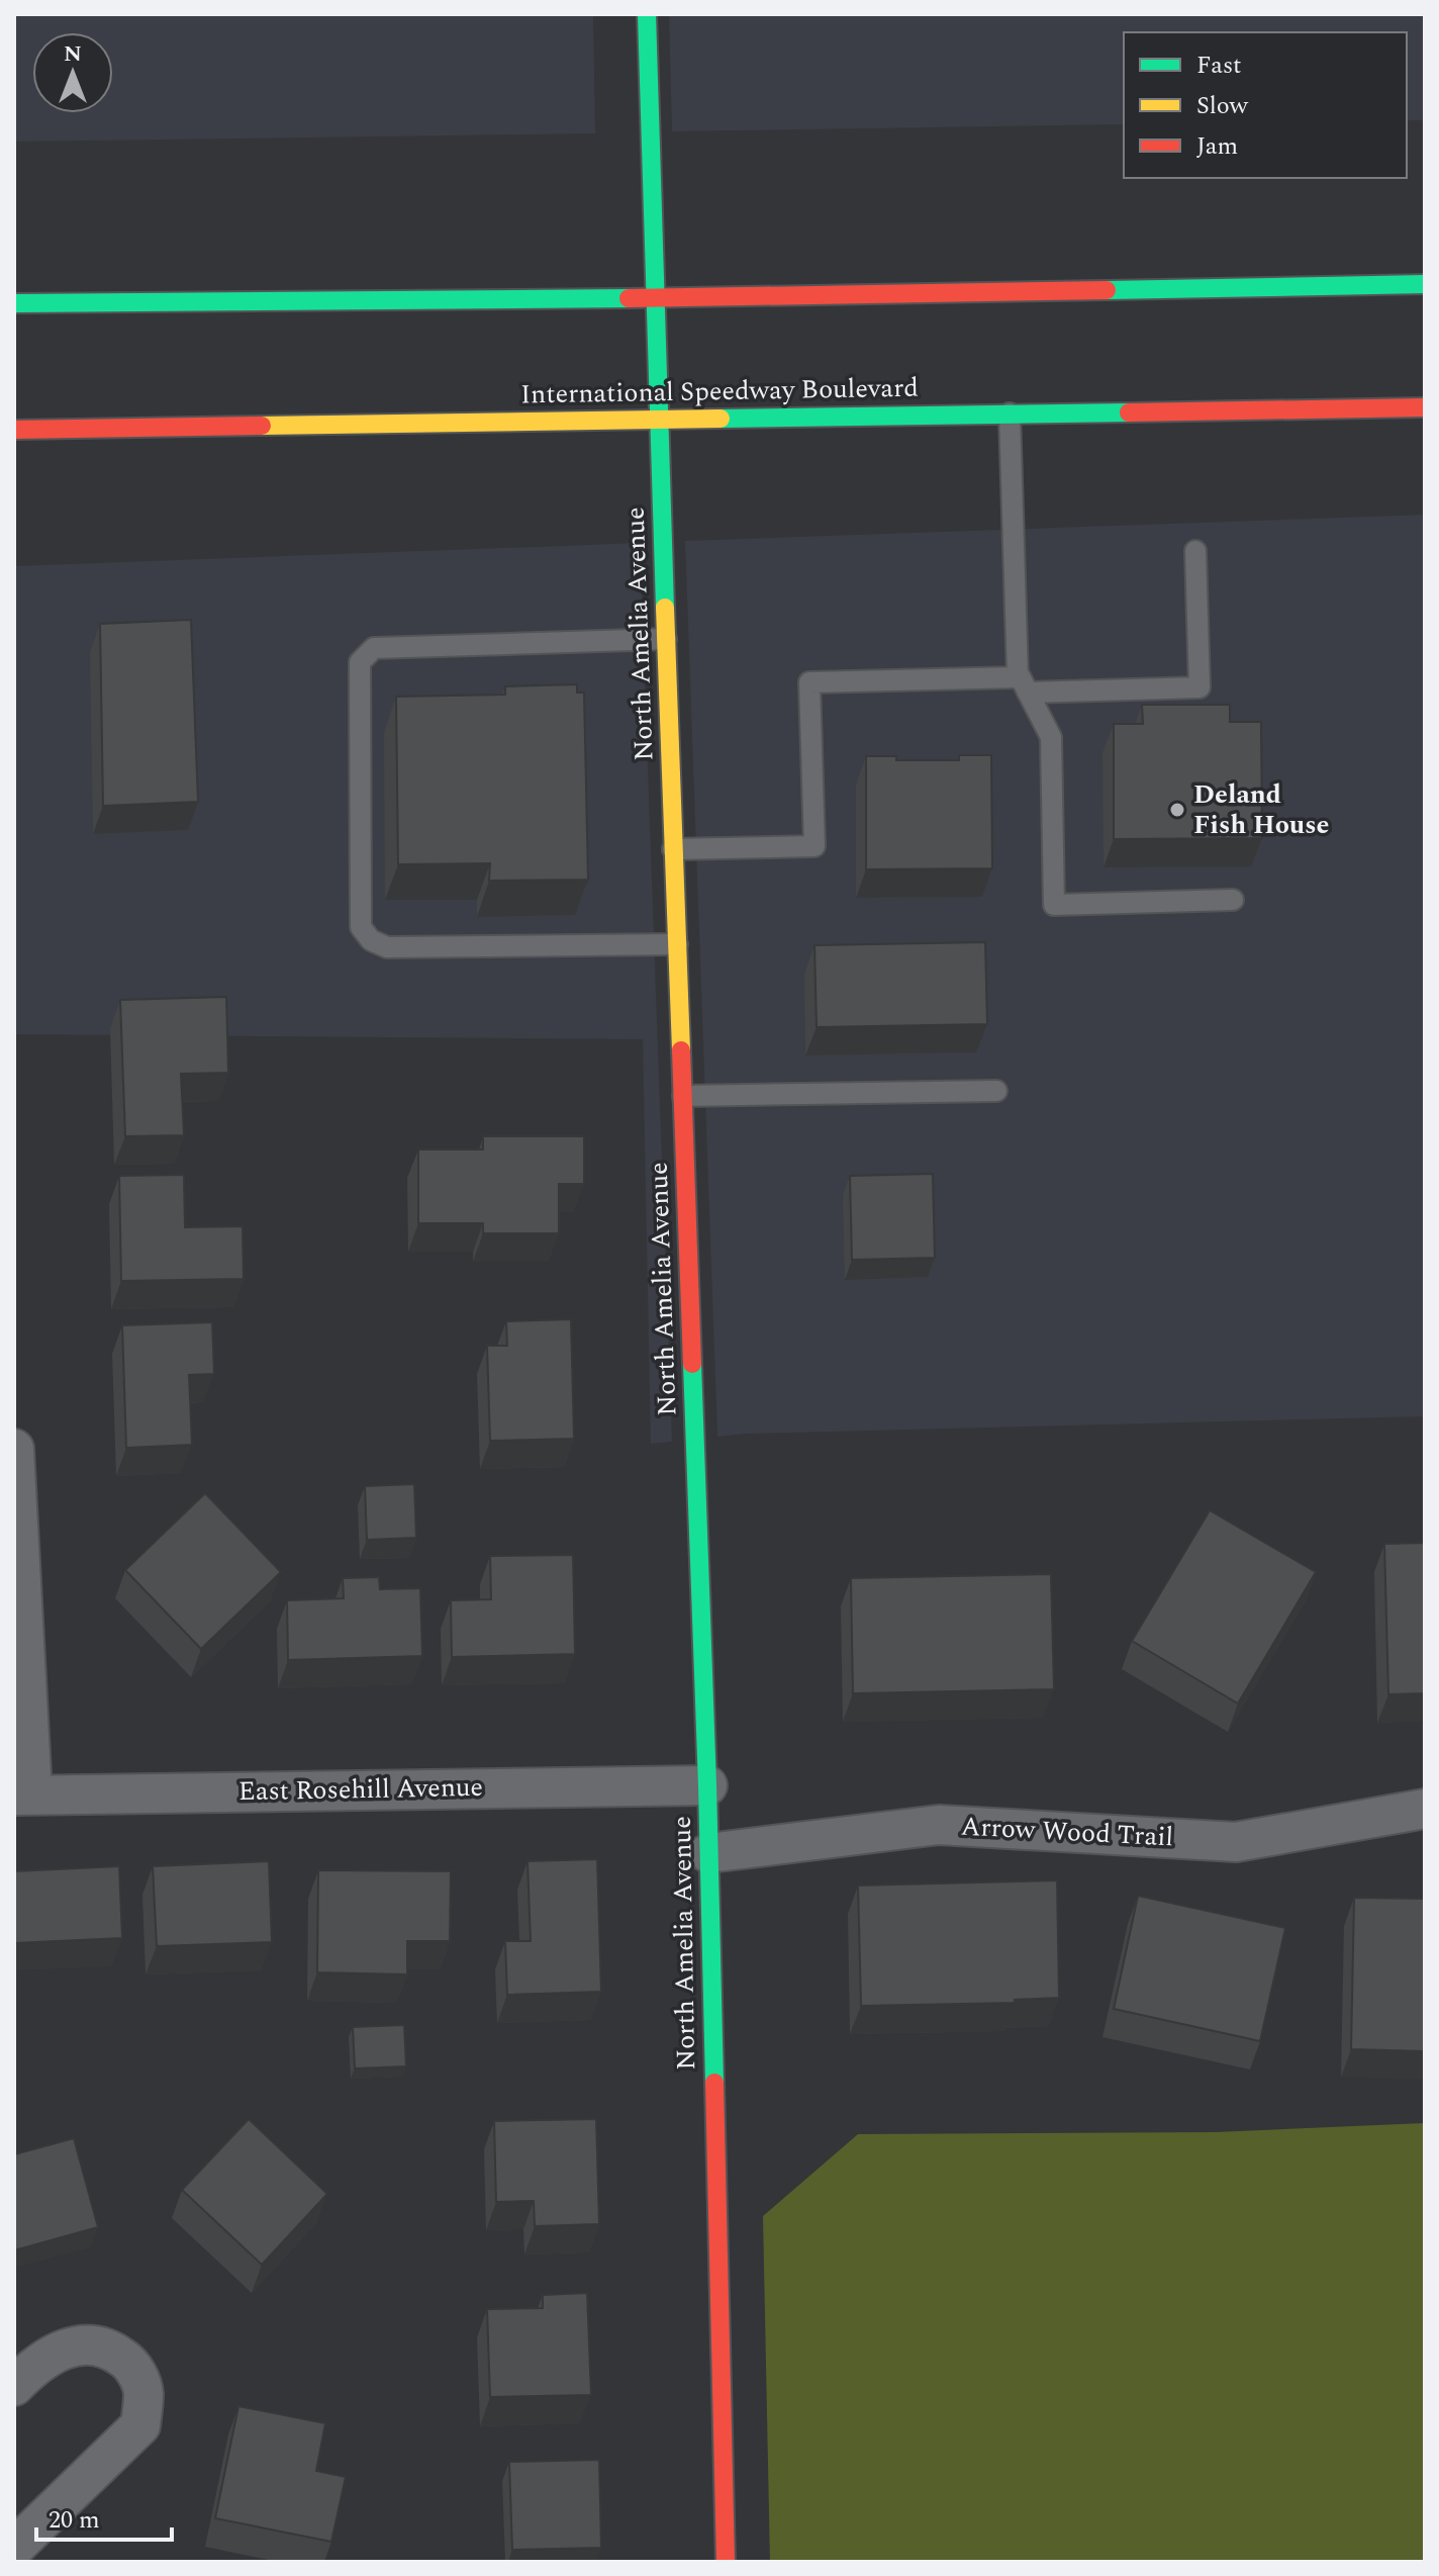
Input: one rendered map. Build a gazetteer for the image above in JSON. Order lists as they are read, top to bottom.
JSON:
{
  "streets": {
    "main road": ["International Speedway Boulevard", "North Amelia Avenue"],
    "street": ["East Rosehill Avenue", "Arrow Wood Trail"]
  },
  "crossings": [
    ["International Speedway Boulevard", "North Amelia Avenue"],
    ["North Amelia Avenue", "East Rosehill Avenue"],
    ["North Amelia Avenue", "Arrow Wood Trail"]
  ],
  "places": ["Deland Fish House"],
  "legend": ["Fast", "Slow", "Jam"],
  "scale_bar": "20 m",
  "north": "top"
}
